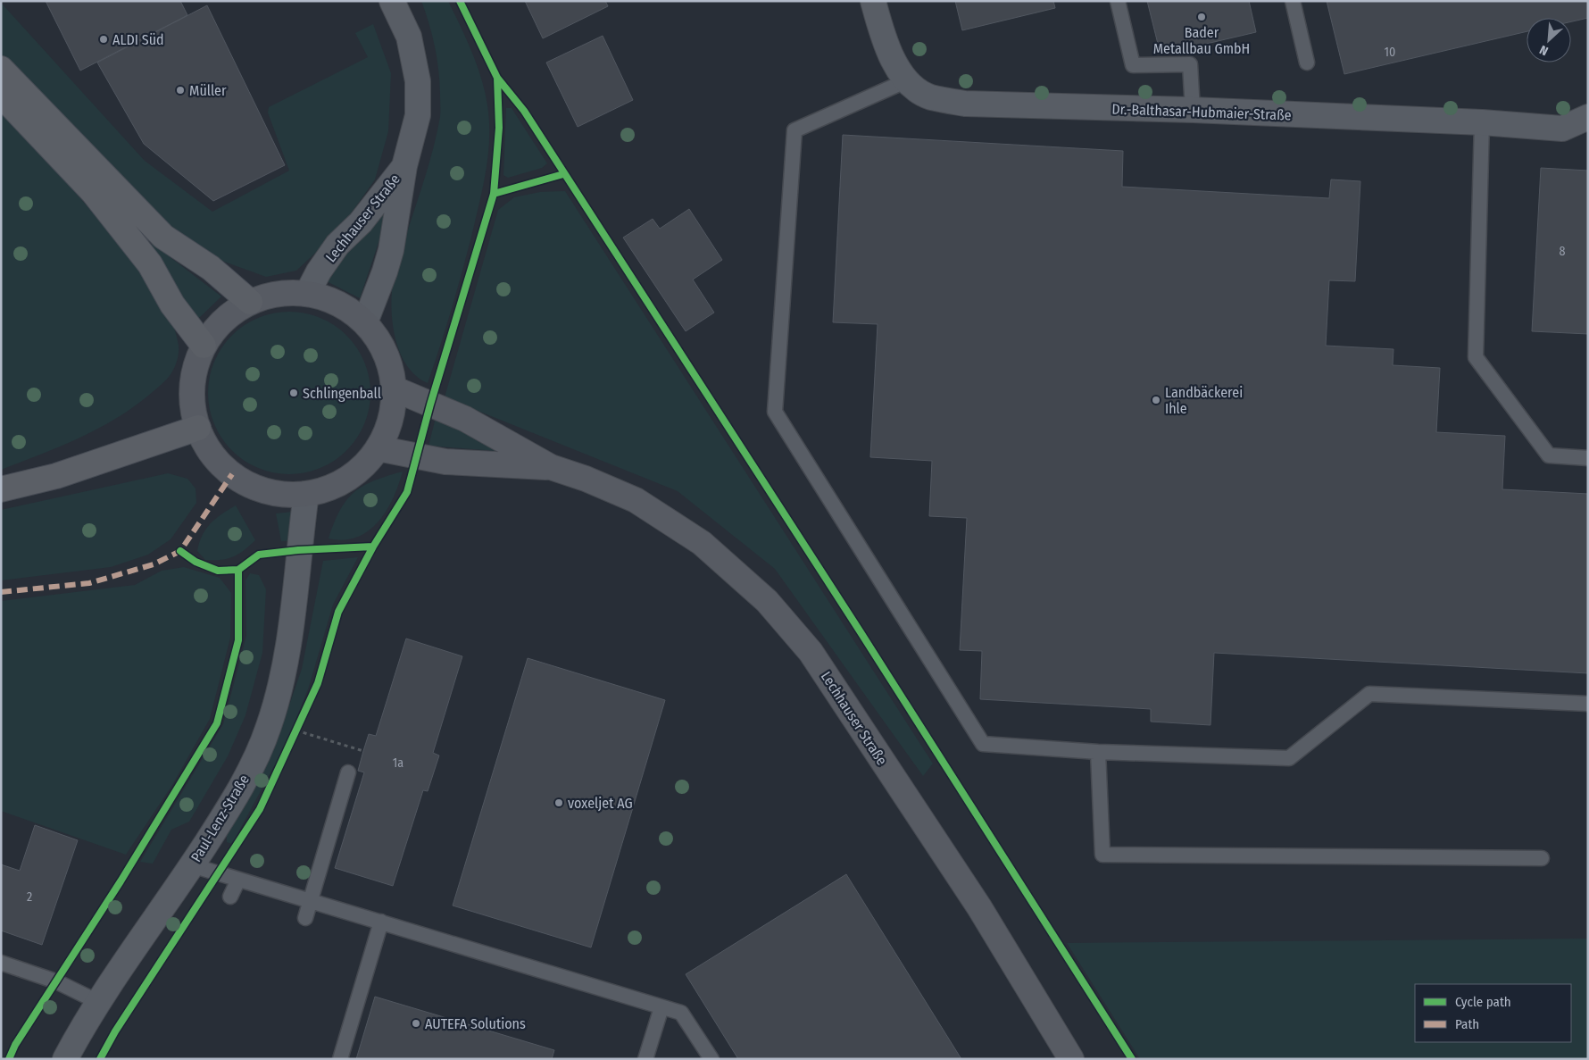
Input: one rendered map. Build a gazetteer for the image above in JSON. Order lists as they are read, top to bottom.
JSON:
{
  "streets": {
    "main road": ["Lechhauser Straße"],
    "street": ["Dr.-Balthasar-Hubmaier-Straße", "Paul-Lenz-Straße"]
  },
  "places": [
    "Bader Metallbau GmbH",
    "ALDI Süd",
    "Müller",
    "Schlingenball",
    "Landbäckerei Ihle",
    "voxeljet AG",
    "AUTEFA Solutions"
  ],
  "house_numbers": [
    "10",
    "8",
    "1a",
    "2"
  ],
  "legend": ["Cycle path", "Path"],
  "north": "bottom left"
}
